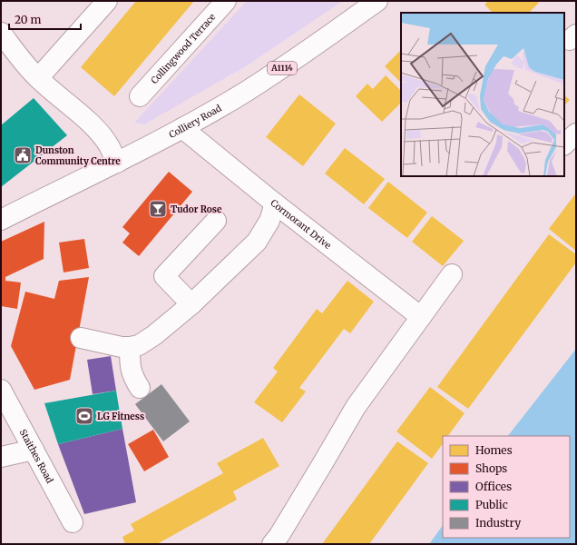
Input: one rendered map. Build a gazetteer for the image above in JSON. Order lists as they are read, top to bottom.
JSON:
{
  "streets": {
    "street": [
      "Collingwood Terrace",
      "A1114",
      "Colliery Road",
      "Cormorant Drive",
      "Staithes Road"
    ]
  },
  "crossings": [
    ["Colliery Road", "Cormorant Drive"]
  ],
  "places": {
    "public building": ["Dunston Community Centre"],
    "bar": ["Tudor Rose"],
    "sports": ["LG Fitness"]
  },
  "legend": [
    "Homes",
    "Shops",
    "Offices",
    "Public",
    "Industry"
  ],
  "scale_bar": "20 m"
}
